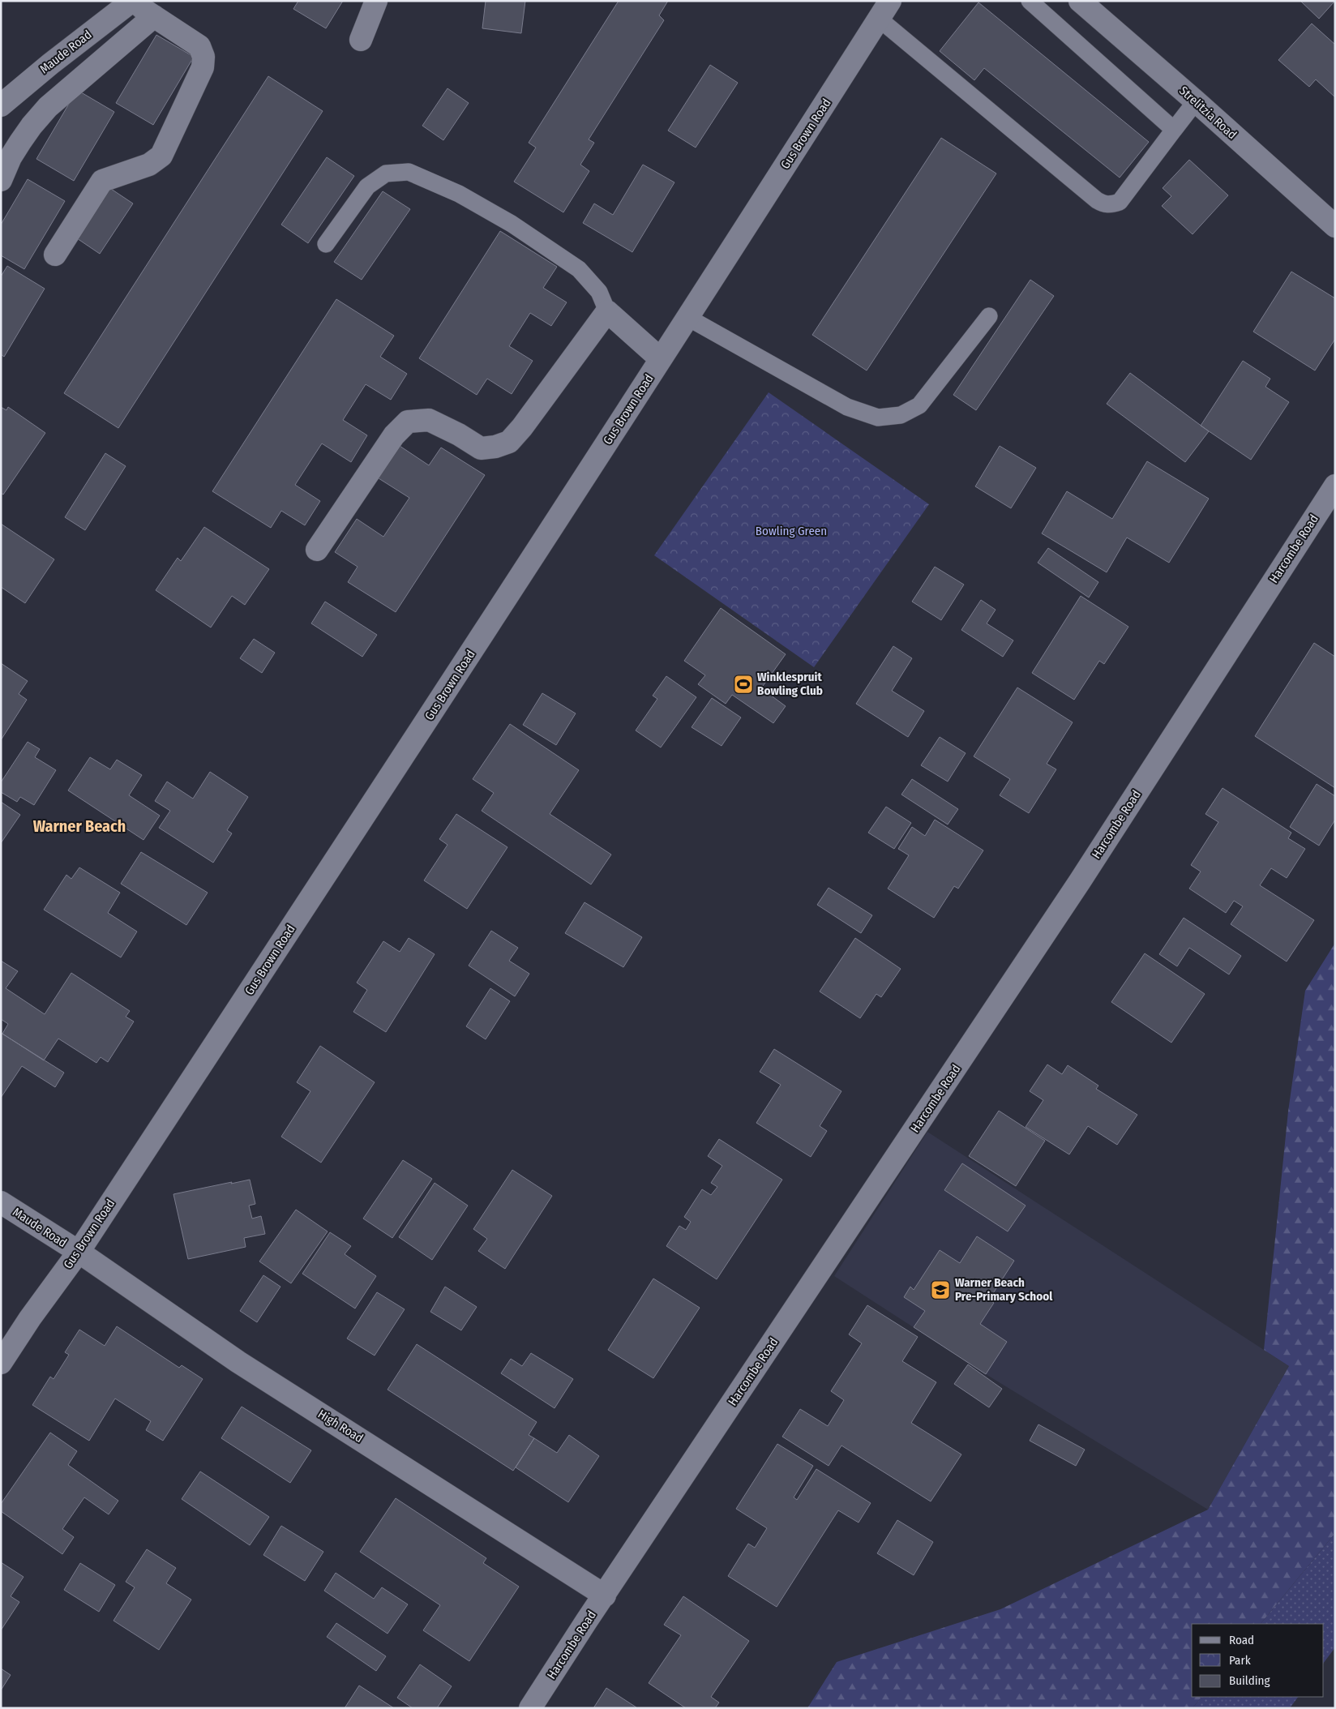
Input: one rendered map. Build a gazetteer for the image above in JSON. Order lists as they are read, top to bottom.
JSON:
{
  "streets": {
    "street": [
      "Maude Road",
      "Strelitzia Road",
      "Gus Brown Road",
      "Harcombe Road",
      "High Road"
    ]
  },
  "crossings": [
    ["Maude Road", "Gus Brown Road"],
    ["Maude Road", "High Road"],
    ["Gus Brown Road", "High Road"],
    ["Harcombe Road", "High Road"]
  ],
  "districts": ["Warner Beach"],
  "parks": ["Bowling Green"],
  "places": {
    "sports": ["Winklespruit Bowling Club"],
    "school or university": ["Warner Beach Pre-Primary School"]
  },
  "legend": ["Road", "Park", "Building"]
}
